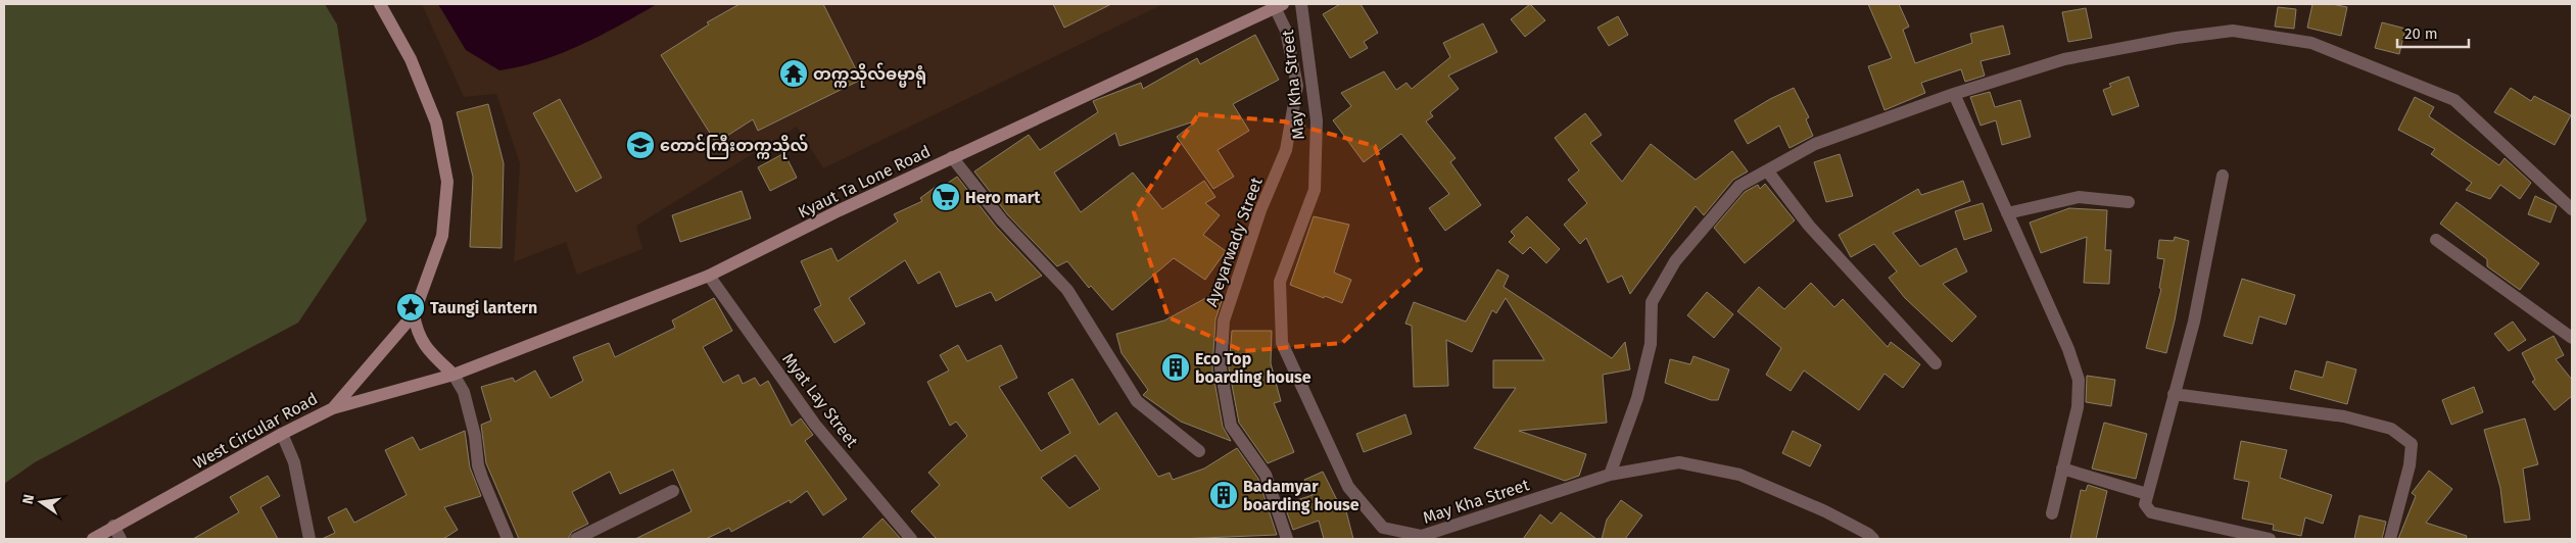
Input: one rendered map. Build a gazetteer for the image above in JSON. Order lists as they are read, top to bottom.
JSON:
{
  "streets": {
    "street": [
      "May Kha Street",
      "Kyaut Ta Lone Road",
      "Ayeyarwady Street",
      "Myat Lay Street",
      "West Circular Road"
    ]
  },
  "crossings": [
    ["Kyaut Ta Lone Road", "Ayeyarwady Street"],
    ["Kyaut Ta Lone Road", "Myat Lay Street"],
    ["Kyaut Ta Lone Road", "West Circular Road"]
  ],
  "places": {
    "temple": ["တက္ကသိုလ်ဓမ္မာရုံ"],
    "school or university": ["တောင်ကြီးတက္ကသိုလ်"],
    "supermarket": ["Hero mart"],
    "place": ["Taungi lantern"],
    "building": ["Eco Top boarding house", "Badamyar boarding house"]
  },
  "scale_bar": "20 m",
  "north": "left"
}
